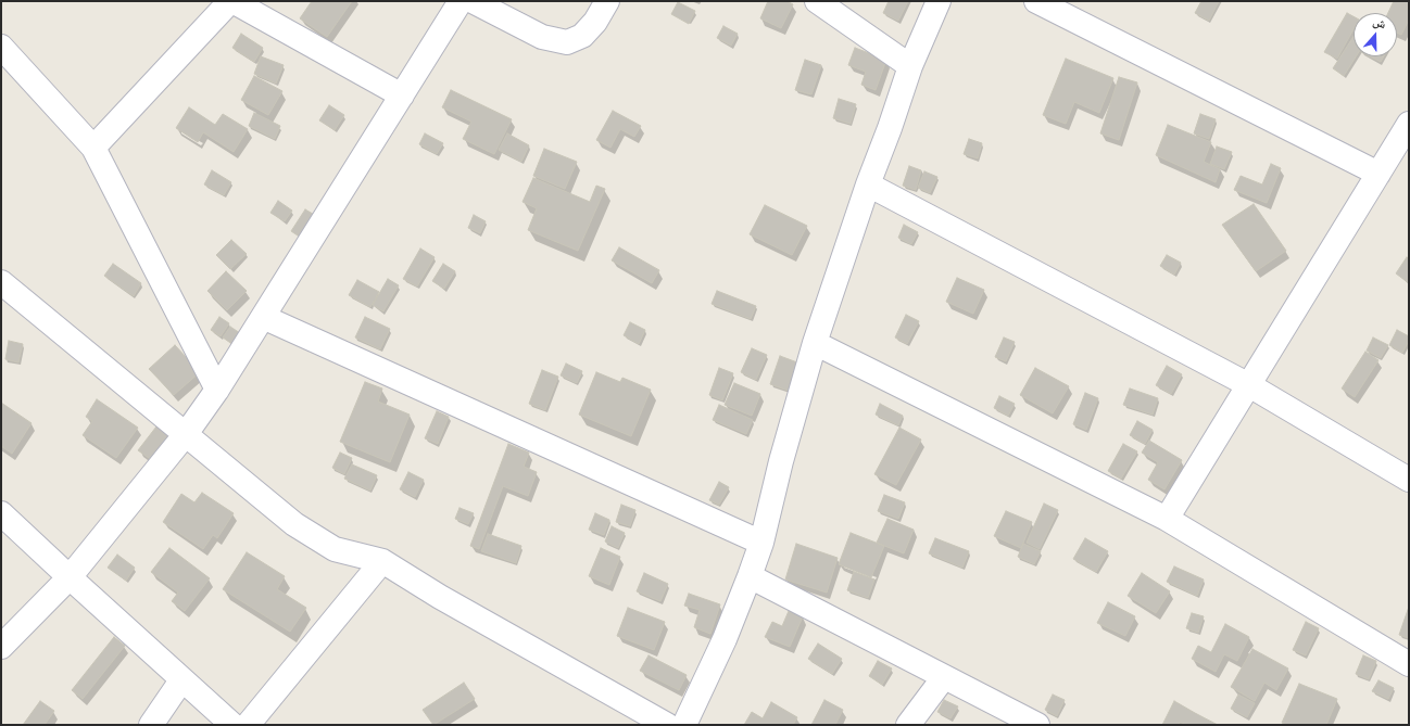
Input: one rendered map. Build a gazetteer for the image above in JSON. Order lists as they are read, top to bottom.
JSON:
{
  "north": "top"
}
